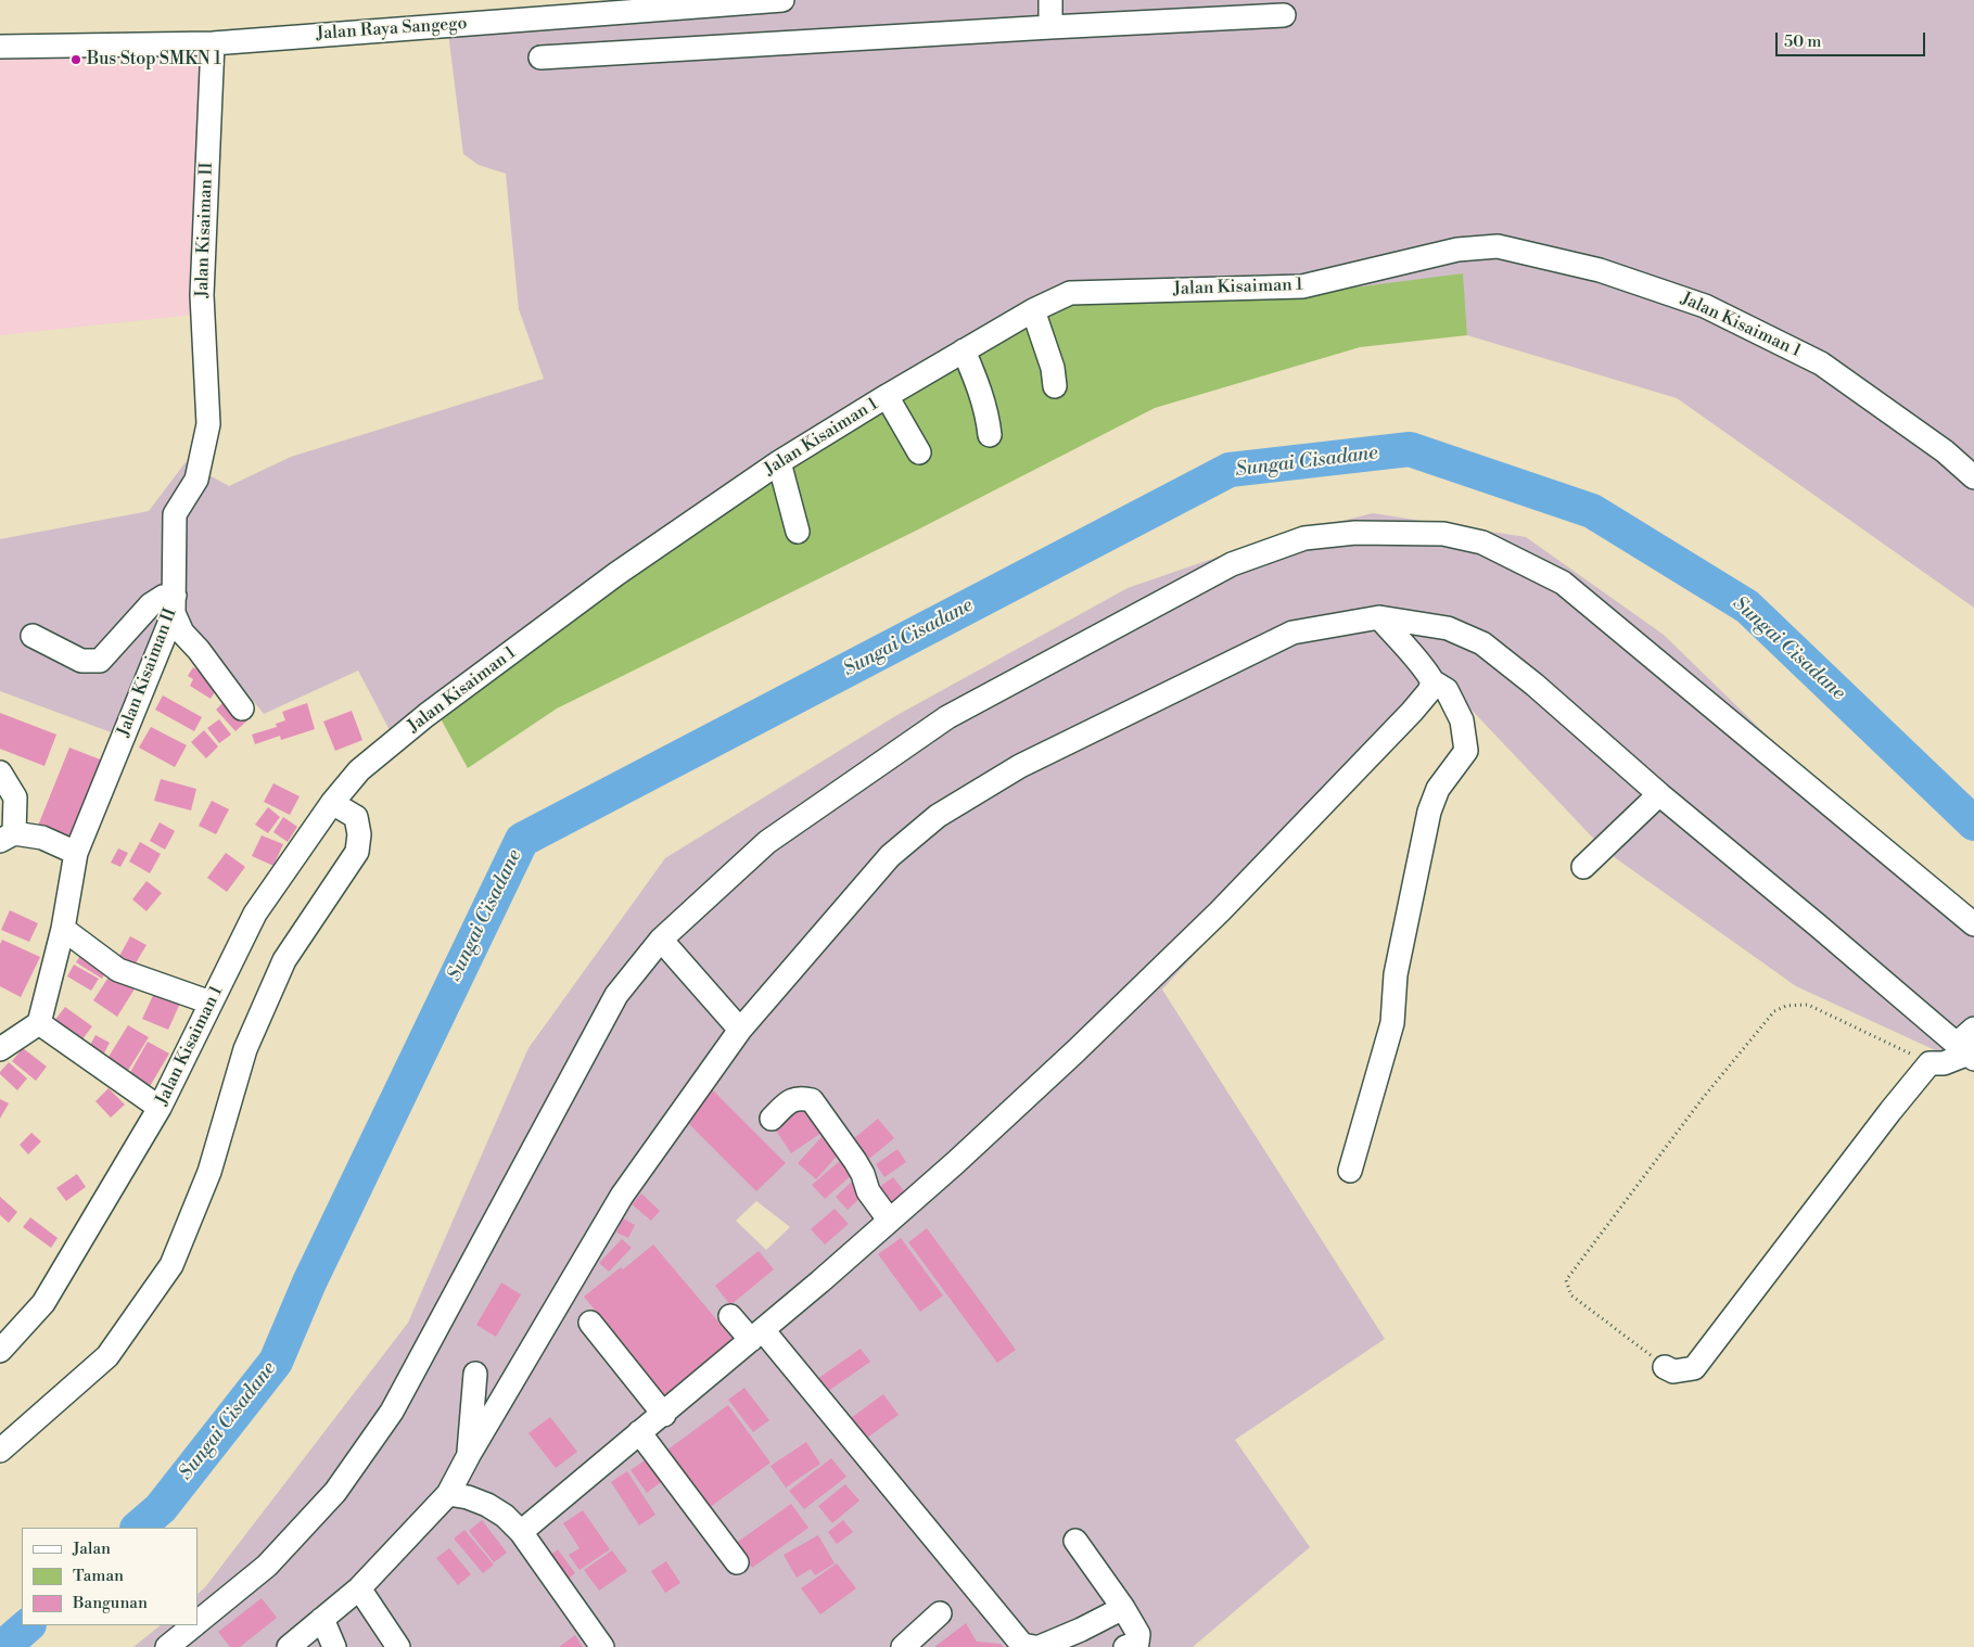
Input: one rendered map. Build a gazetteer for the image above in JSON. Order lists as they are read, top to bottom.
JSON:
{
  "streets": {
    "street": ["Jalan Raya Sangego", "Jalan Kisaiman II", "Jalan Kisaiman 1"]
  },
  "crossings": [
    ["Jalan Raya Sangego", "Jalan Kisaiman II"]
  ],
  "water": ["Sungai Cisadane"],
  "places": ["Bus Stop SMKN 1"],
  "legend": ["Jalan", "Taman", "Bangunan"],
  "scale_bar": "50 m"
}
